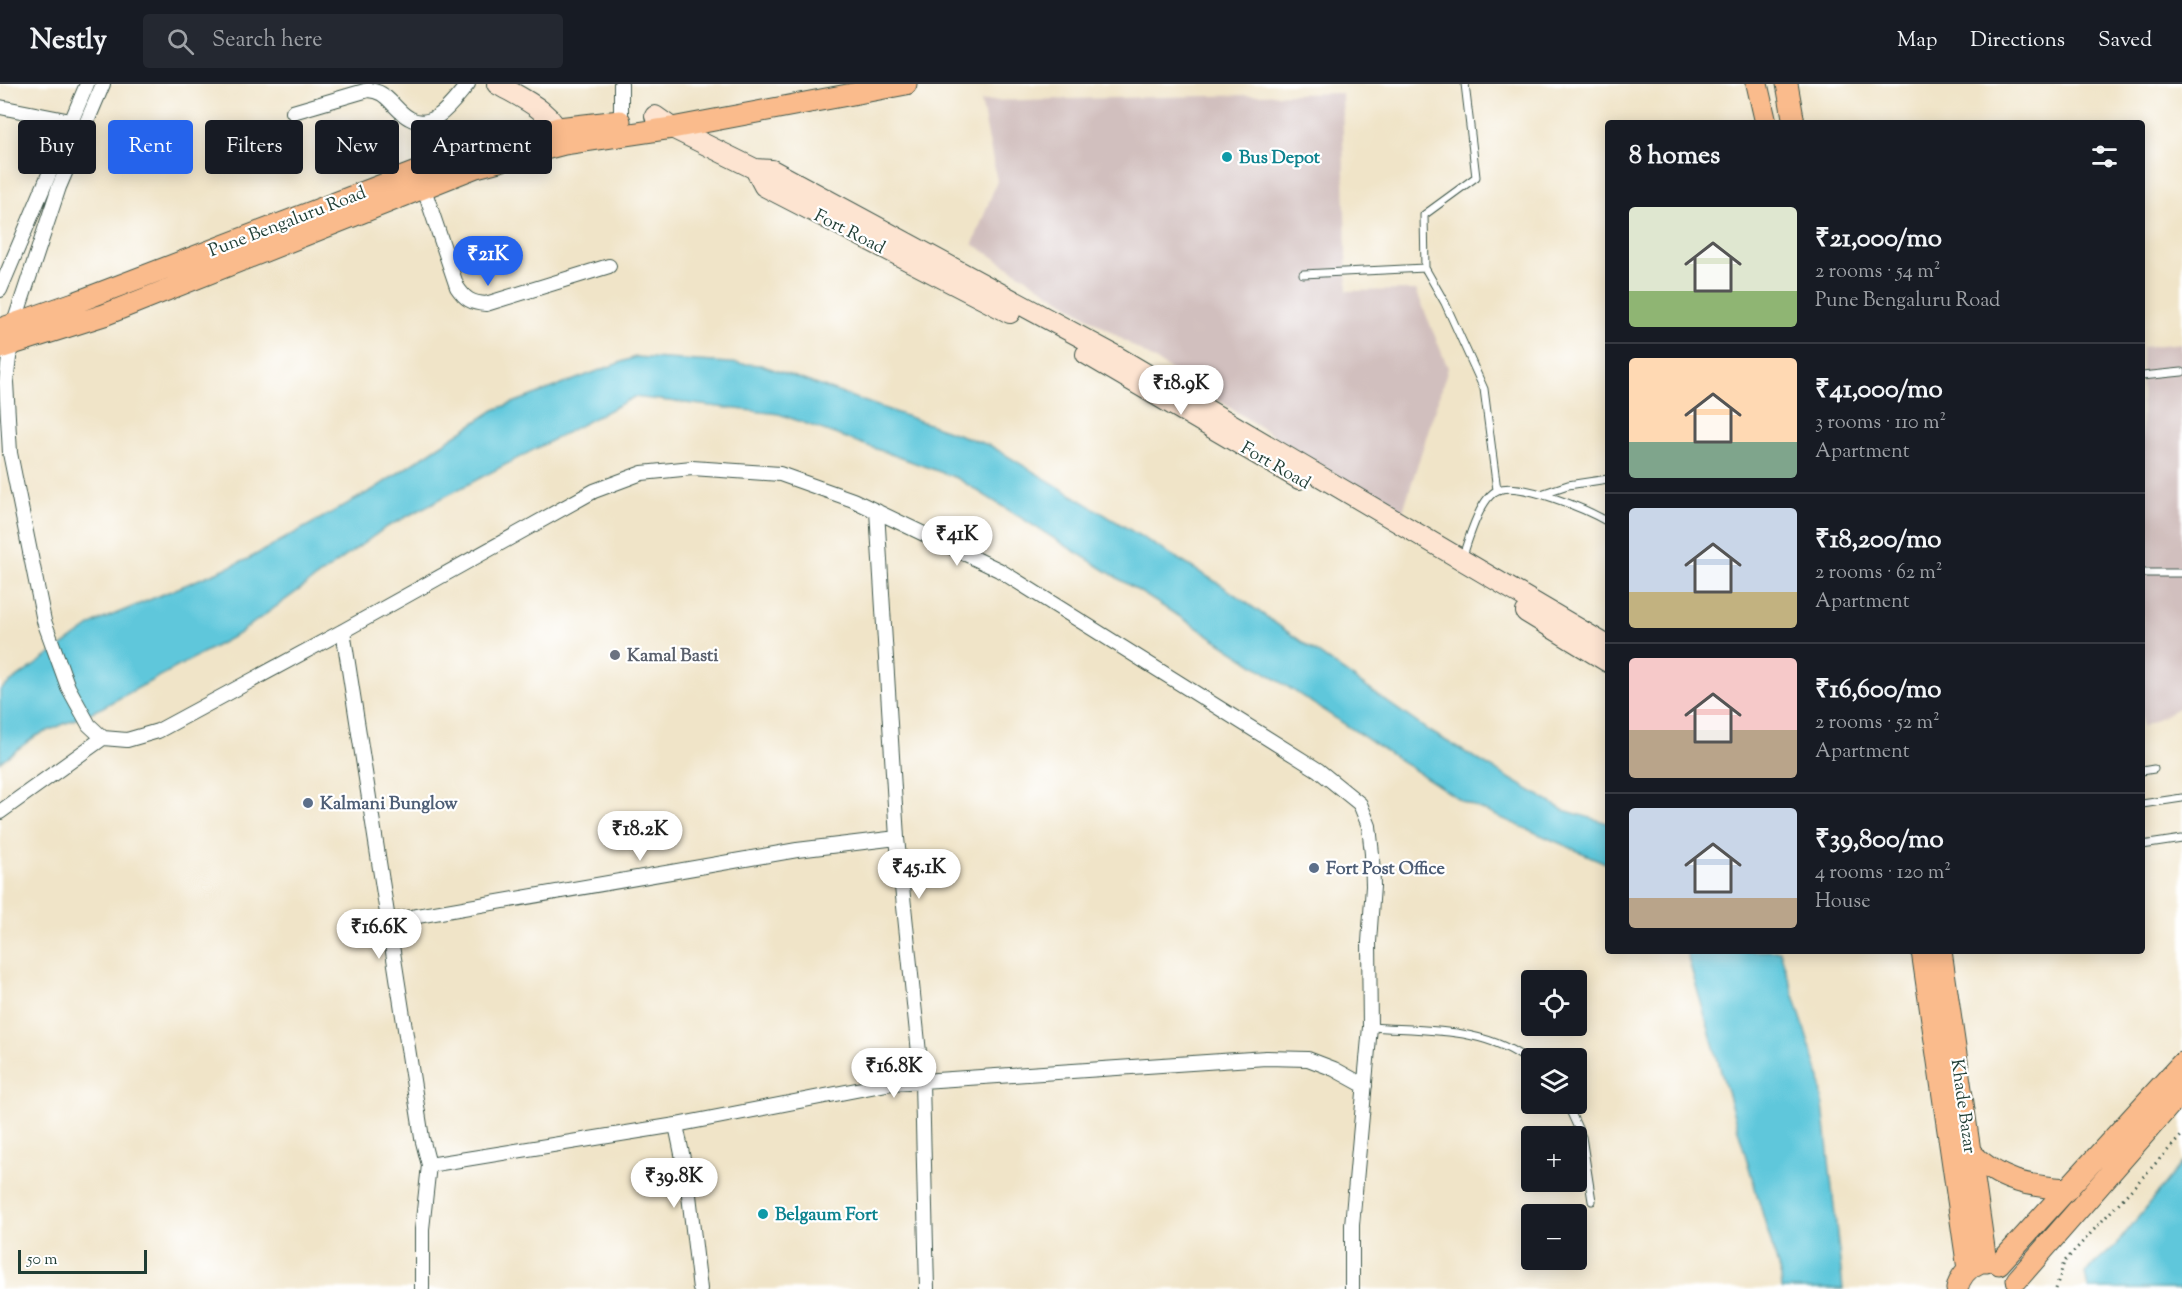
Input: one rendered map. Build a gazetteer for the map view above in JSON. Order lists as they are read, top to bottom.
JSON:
{
  "streets": {
    "main road": ["Pune Bengaluru Road", "Fort Road", "Khade Bazar"]
  },
  "crossings": [
    ["Pune Bengaluru Road", "Fort Road"]
  ],
  "places": [
    "Bus Depot",
    "Kamal Basti",
    "Kalmani Bunglow",
    "Fort Post Office",
    "Belgaum Fort"
  ],
  "scale_bar": "50 m",
  "page": {
    "header": "Nestly",
    "search": "Search here",
    "nav": ["Map", "Directions", "Saved"],
    "chip": [
      "Buy",
      "Rent",
      "Filters",
      "New",
      "Apartment"
    ],
    "heading": "8 homes",
    "list": [
      {
        "name": "₹21,000/mo",
        "note": "2 rooms · 54 m² · Pune Bengaluru Road"
      },
      {
        "name": "₹41,000/mo",
        "note": "3 rooms · 110 m² · Apartment"
      },
      {
        "name": "₹18,200/mo",
        "note": "2 rooms · 62 m² · Apartment"
      },
      {
        "name": "₹16,600/mo",
        "note": "2 rooms · 52 m² · Apartment"
      },
      {
        "name": "₹39,800/mo",
        "note": "4 rooms · 120 m² · House"
      }
    ],
    "price": [
      "₹21K",
      "₹18.9K",
      "₹41K",
      "₹18.2K",
      "₹45.1K",
      "₹16.6K",
      "₹16.8K",
      "₹39.8K"
    ],
    "map_buttons": ["+", "−"],
    "scale": "50 m"
  }
}
